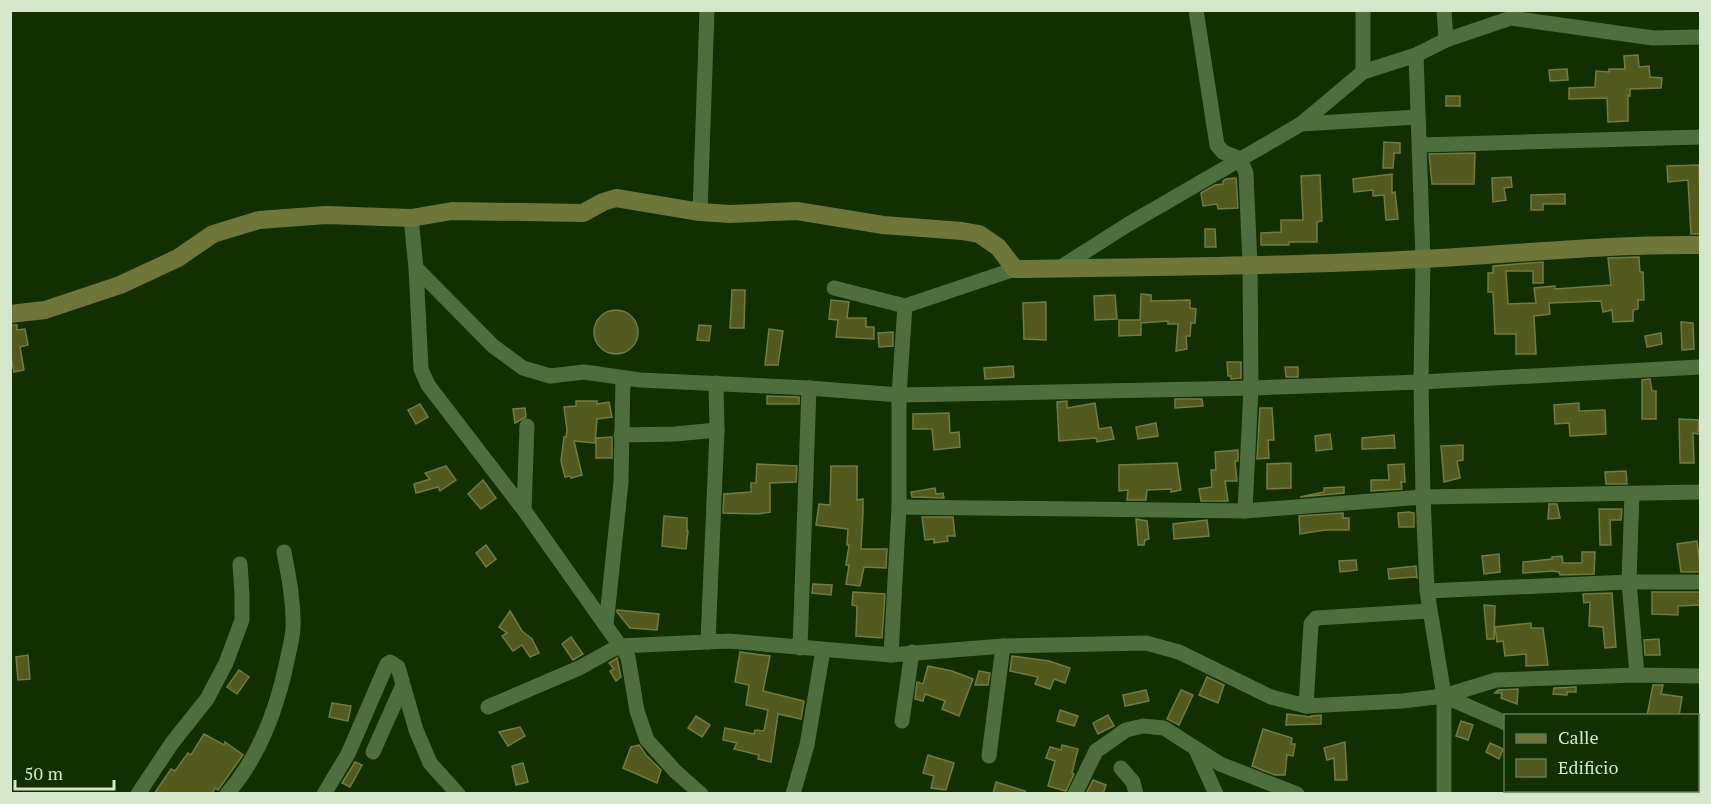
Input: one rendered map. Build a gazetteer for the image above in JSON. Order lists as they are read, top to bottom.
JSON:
{
  "legend": ["Calle", "Edificio"],
  "scale_bar": "50 m"
}
